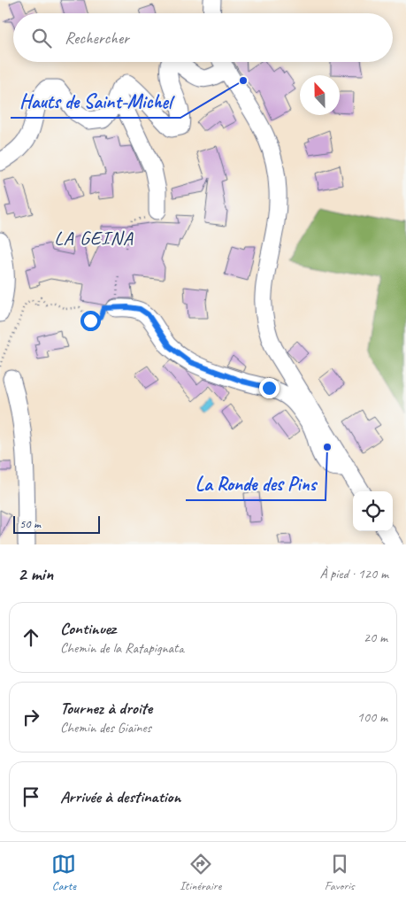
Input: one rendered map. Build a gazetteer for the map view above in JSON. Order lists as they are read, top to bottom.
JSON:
{
  "districts": ["LA GEINA"],
  "places": ["Hauts de Saint-Michel", "La Ronde des Pins"],
  "scale_bar": "50 m",
  "north": "top",
  "page": {
    "search": "Rechercher",
    "scale": "50 m",
    "heading": ["2 min", "À pied · 120 m"],
    "list": [
      ["Continuez", "Chemin de la Ratapignata", "20 m"],
      ["Tournez à droite", "Chemin des Giaïnes", "100 m"],
      "Arrivée à destination"
    ],
    "nav": ["Carte", "Itinéraire", "Favoris"]
  }
}
